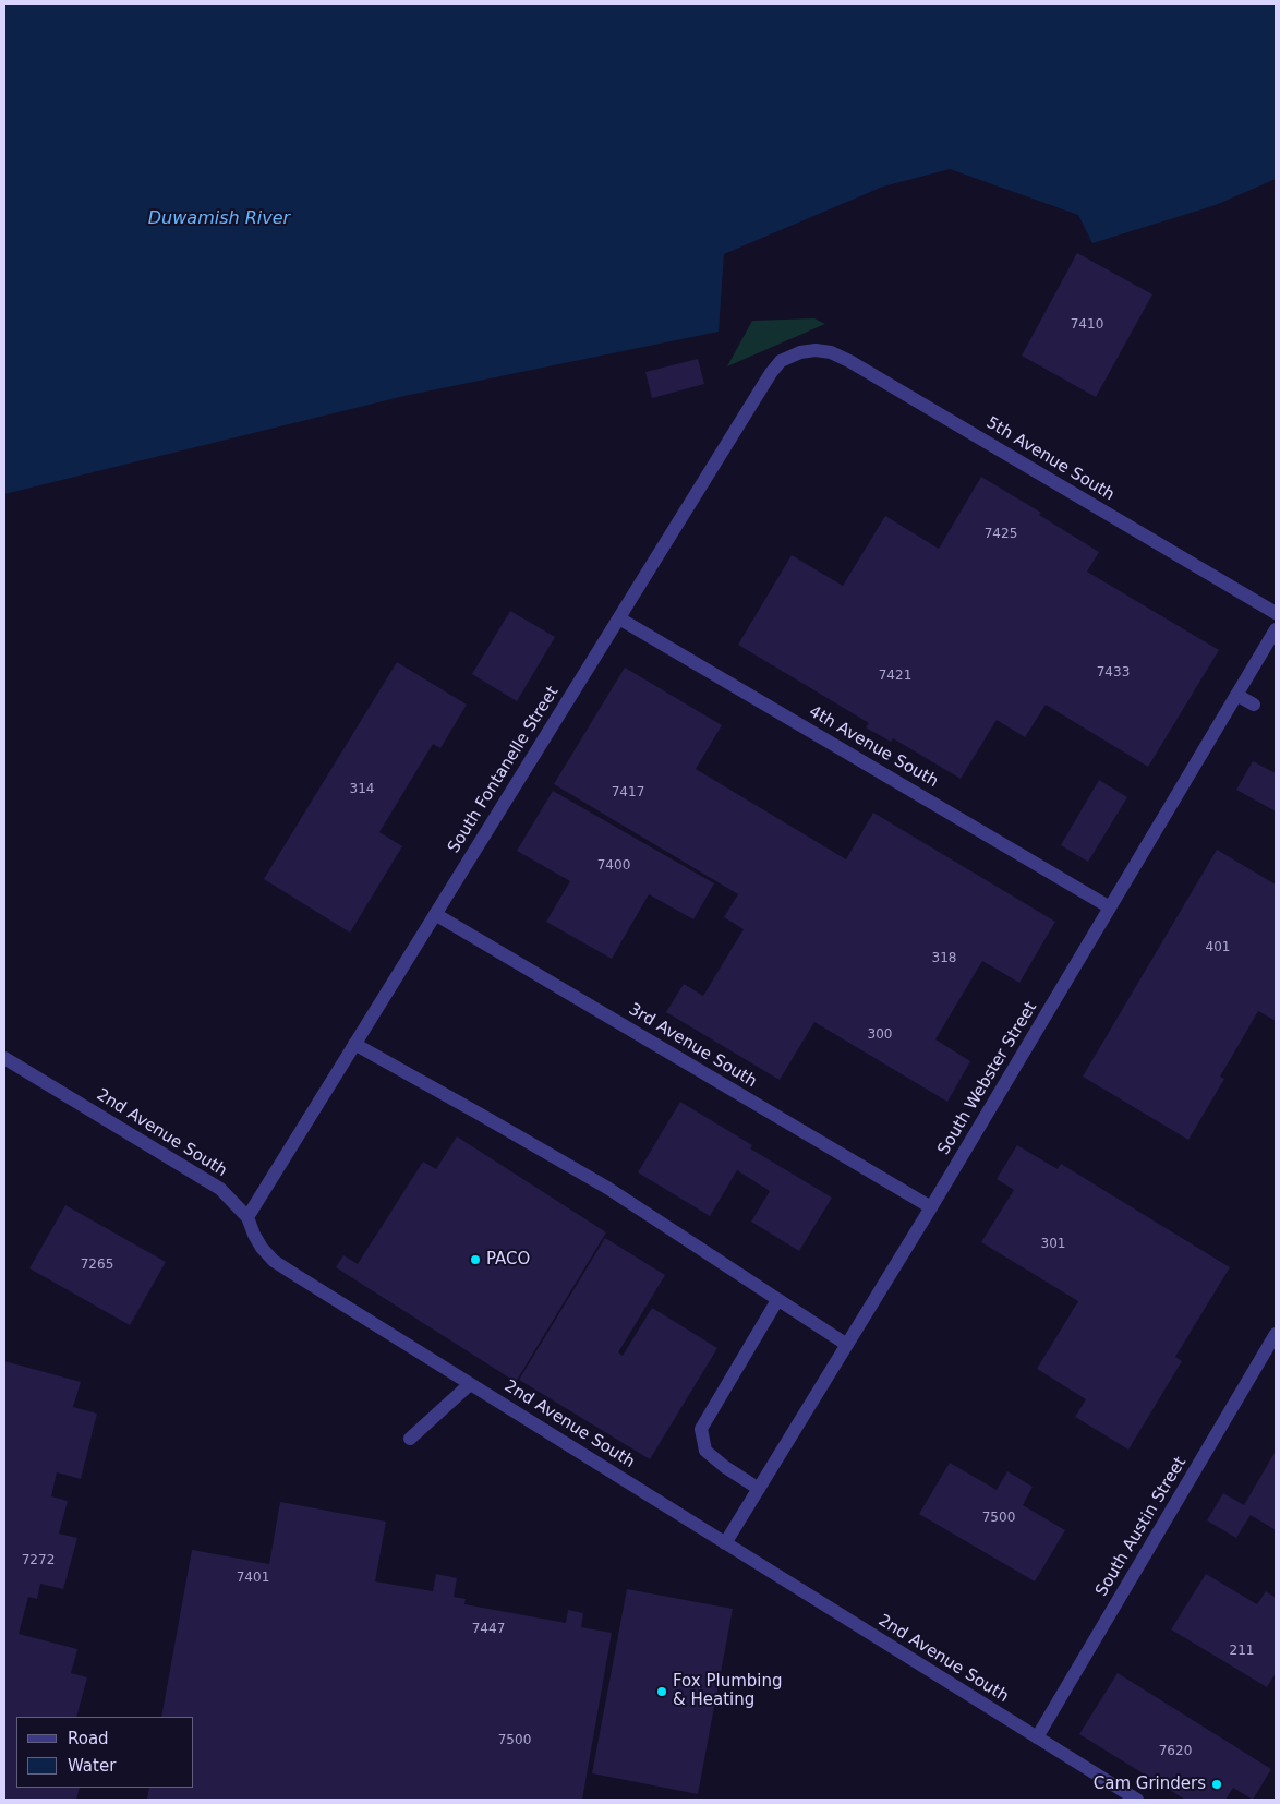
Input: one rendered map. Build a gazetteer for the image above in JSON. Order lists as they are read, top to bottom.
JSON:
{
  "streets": {
    "street": [
      "5th Avenue South",
      "4th Avenue South",
      "South Fontanelle Street",
      "3rd Avenue South",
      "South Webster Street",
      "2nd Avenue South",
      "South Austin Street"
    ]
  },
  "crossings": [
    ["5th Avenue South", "South Fontanelle Street"],
    ["4th Avenue South", "South Fontanelle Street"],
    ["4th Avenue South", "South Webster Street"],
    ["South Fontanelle Street", "3rd Avenue South"],
    ["South Fontanelle Street", "2nd Avenue South"],
    ["3rd Avenue South", "South Webster Street"],
    ["South Webster Street", "2nd Avenue South"],
    ["2nd Avenue South", "South Austin Street"]
  ],
  "water": ["Duwamish River"],
  "places": ["PACO", "Fox Plumbing & Heating", "Cam Grinders"],
  "house_numbers": [
    "7410",
    "7425",
    "7433",
    "7421",
    "314",
    "7417",
    "7400",
    "401",
    "318",
    "300",
    "301",
    "7265",
    "7500",
    "7272",
    "7401",
    "7447",
    "211",
    "7500",
    "7620"
  ],
  "legend": ["Road", "Water"]
}
